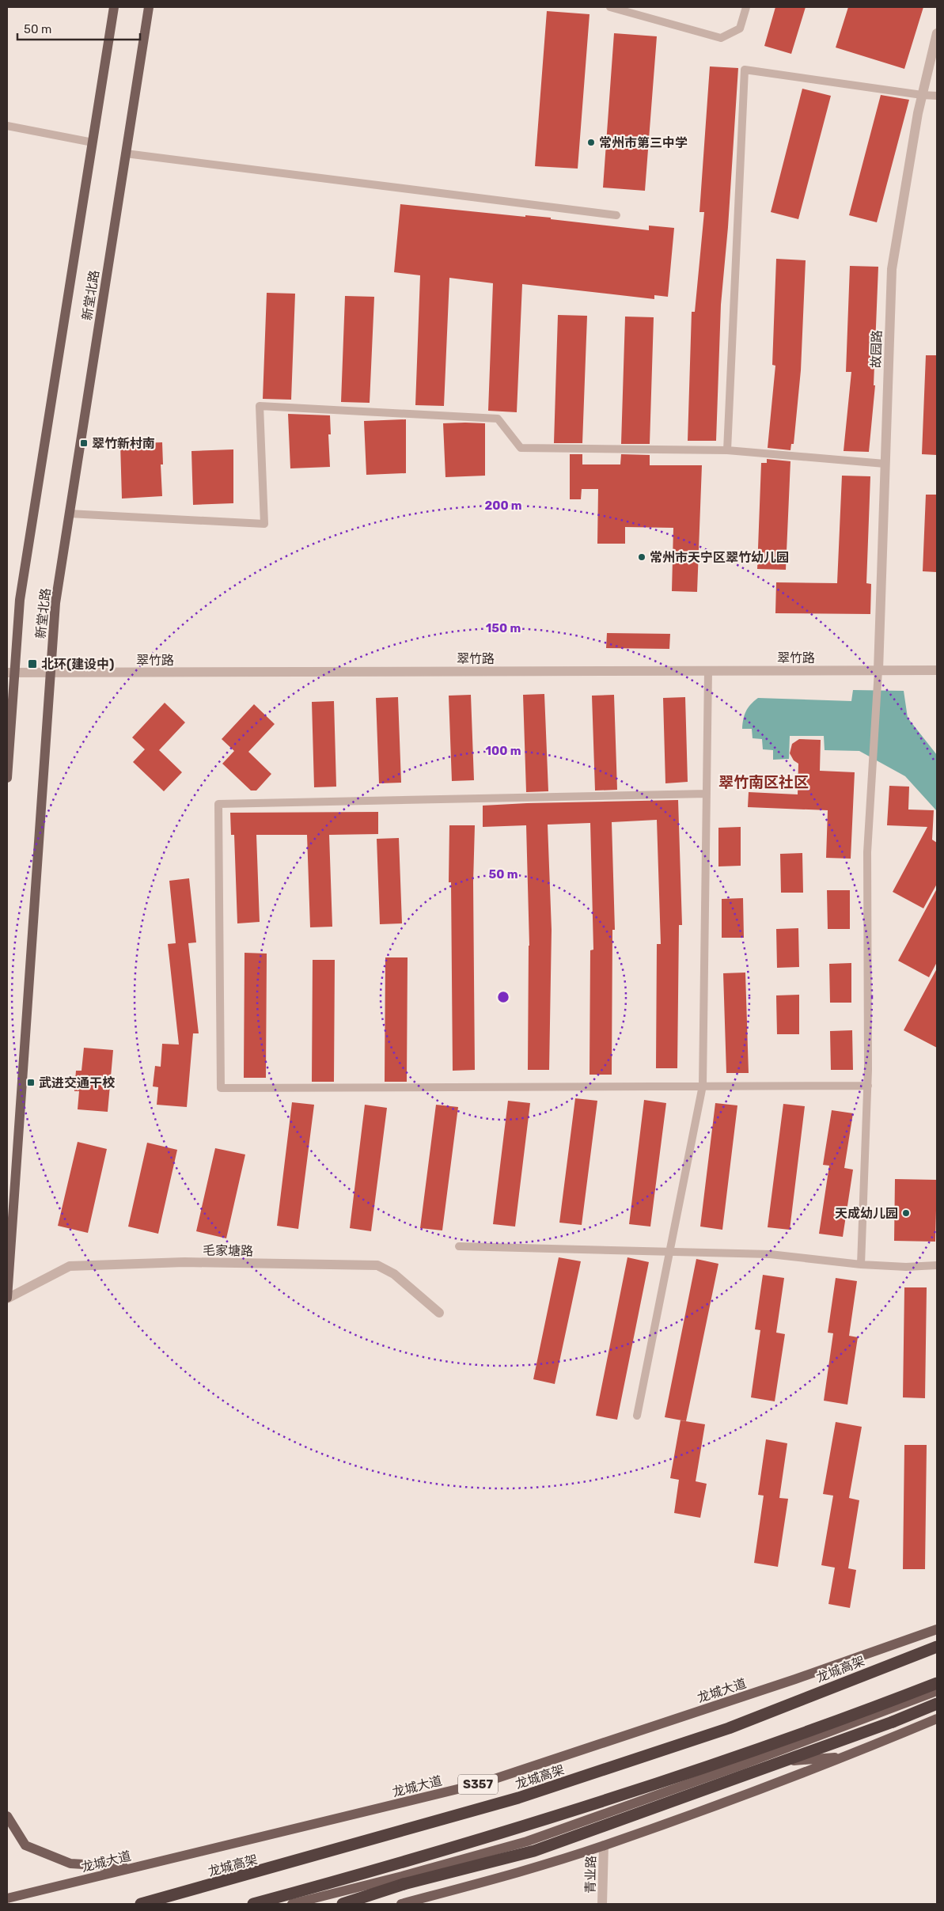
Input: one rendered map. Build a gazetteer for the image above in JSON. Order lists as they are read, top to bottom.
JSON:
{
  "streets": {
    "highway": ["龙城高架"],
    "main road": ["新堂北路", "龙城大道", "S357"],
    "street": [
      "故园路",
      "翠竹路",
      "毛家塘路",
      "青业路"
    ]
  },
  "crossings": [
    ["新堂北路", "翠竹路"],
    ["新堂北路", "毛家塘路"],
    ["故园路", "翠竹路"]
  ],
  "districts": ["翠竹南区社区"],
  "places": {
    "other": ["常州市第三中学", "常州市天宁区翠竹幼儿园", "天成幼儿园"],
    "transit": ["翠竹新村南", "北环(建设中)", "武进交通干校"]
  },
  "scale_bar": "50 m",
  "rings": [
    "200 m",
    "150 m",
    "100 m",
    "50 m"
  ]
}
